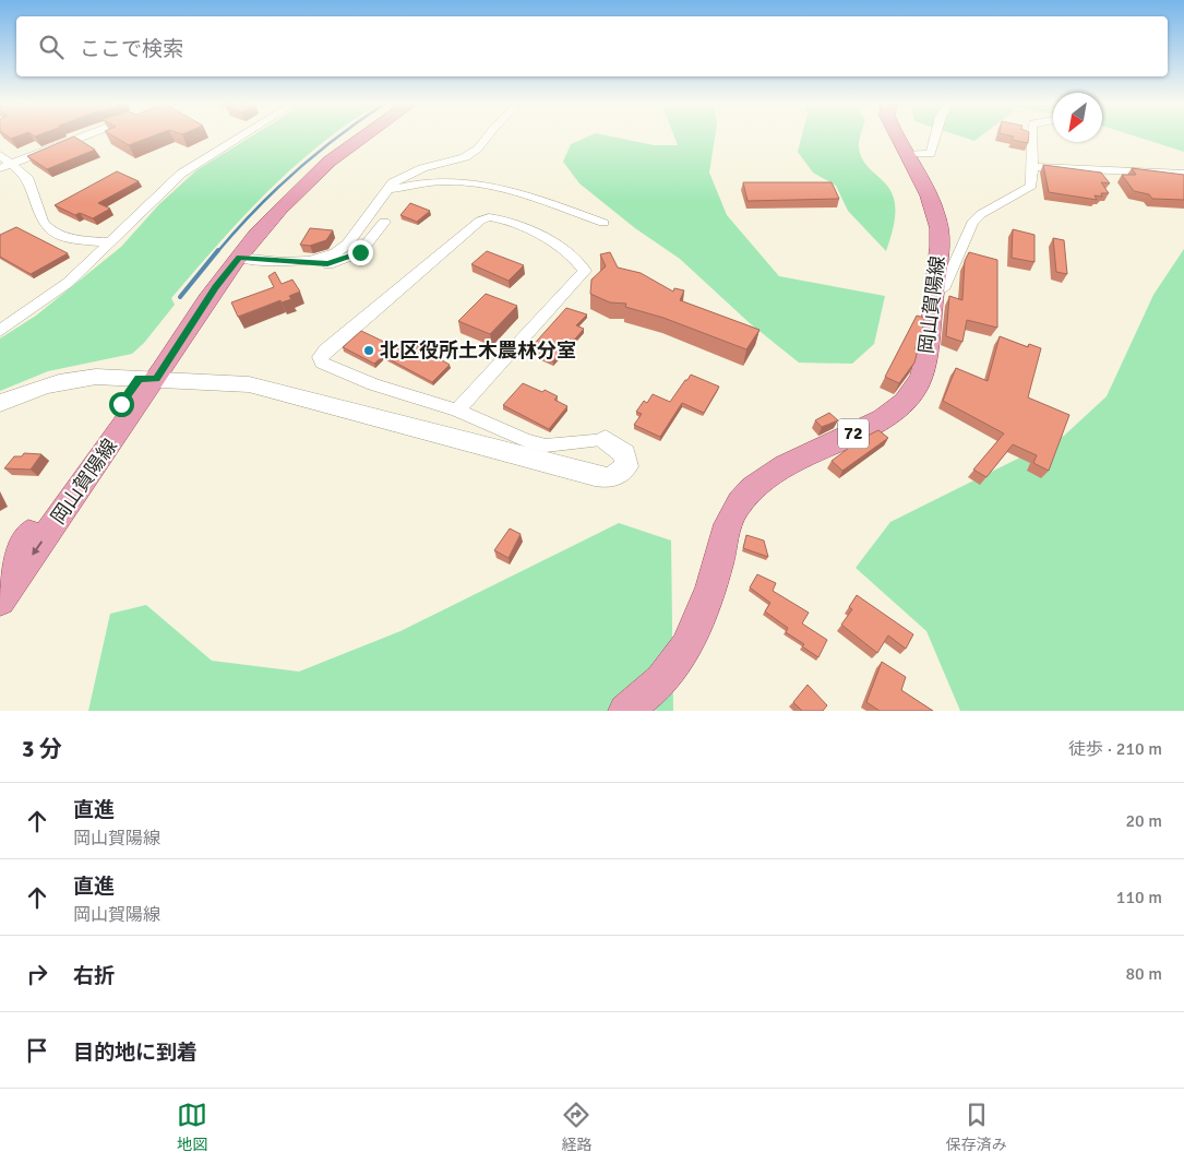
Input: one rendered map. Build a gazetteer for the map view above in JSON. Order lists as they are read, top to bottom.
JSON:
{
  "streets": {
    "main road": ["岡山賀陽線", "72"]
  },
  "places": ["北区役所土木農林分室"],
  "north": "bottom left",
  "page": {
    "search": "ここで検索",
    "heading": ["3 分", "徒歩 · 210 m"],
    "list": [
      ["直進", "岡山賀陽線", "20 m"],
      ["直進", "岡山賀陽線", "110 m"],
      ["右折", "80 m"],
      "目的地に到着"
    ],
    "nav": ["地図", "経路", "保存済み"]
  }
}
